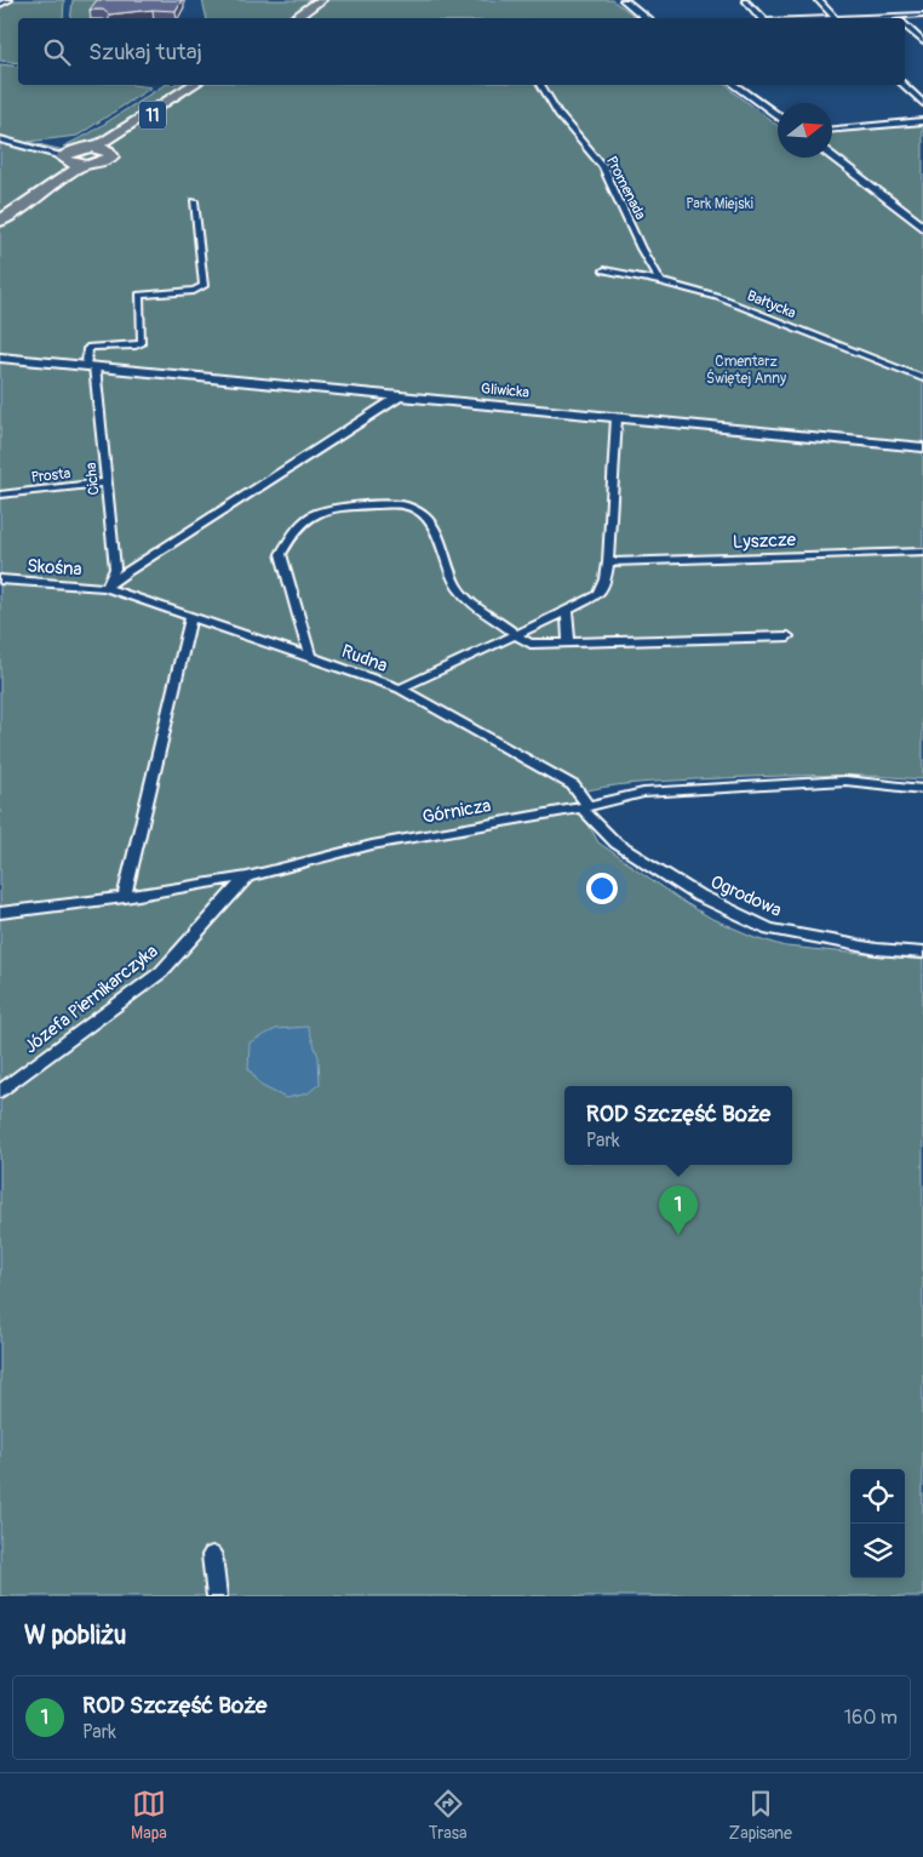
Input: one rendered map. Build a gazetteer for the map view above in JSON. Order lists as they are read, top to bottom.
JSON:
{
  "streets": {
    "highway": ["11"],
    "street": [
      "Promenada",
      "Bałtycka",
      "Gliwicka",
      "Prosta",
      "Cicha",
      "Lyszcze",
      "Skośna",
      "Rudna",
      "Górnicza",
      "Ogrodowa",
      "Józefa Piernikarczyka"
    ]
  },
  "crossings": [
    ["Promenada", "Bałtycka"],
    ["Gliwicka", "Cicha"],
    ["Prosta", "Cicha"],
    ["Cicha", "Skośna"],
    ["Cicha", "Rudna"],
    ["Skośna", "Rudna"],
    ["Rudna", "Górnicza"],
    ["Rudna", "Ogrodowa"],
    ["Górnicza", "Ogrodowa"],
    ["Górnicza", "Józefa Piernikarczyka"]
  ],
  "parks": ["Park Miejski", "Cmentarz Świętej Anny"],
  "north": "right",
  "page": {
    "search": "Szukaj tutaj",
    "popup": ["ROD Szczęść Boże", "Park"],
    "pins": "1",
    "heading": "W pobliżu",
    "list": [
      {
        "mark": "1",
        "name": "ROD Szczęść Boże",
        "note": "Park",
        "value": "160 m"
      }
    ],
    "nav": ["Mapa", "Trasa", "Zapisane"]
  }
}
